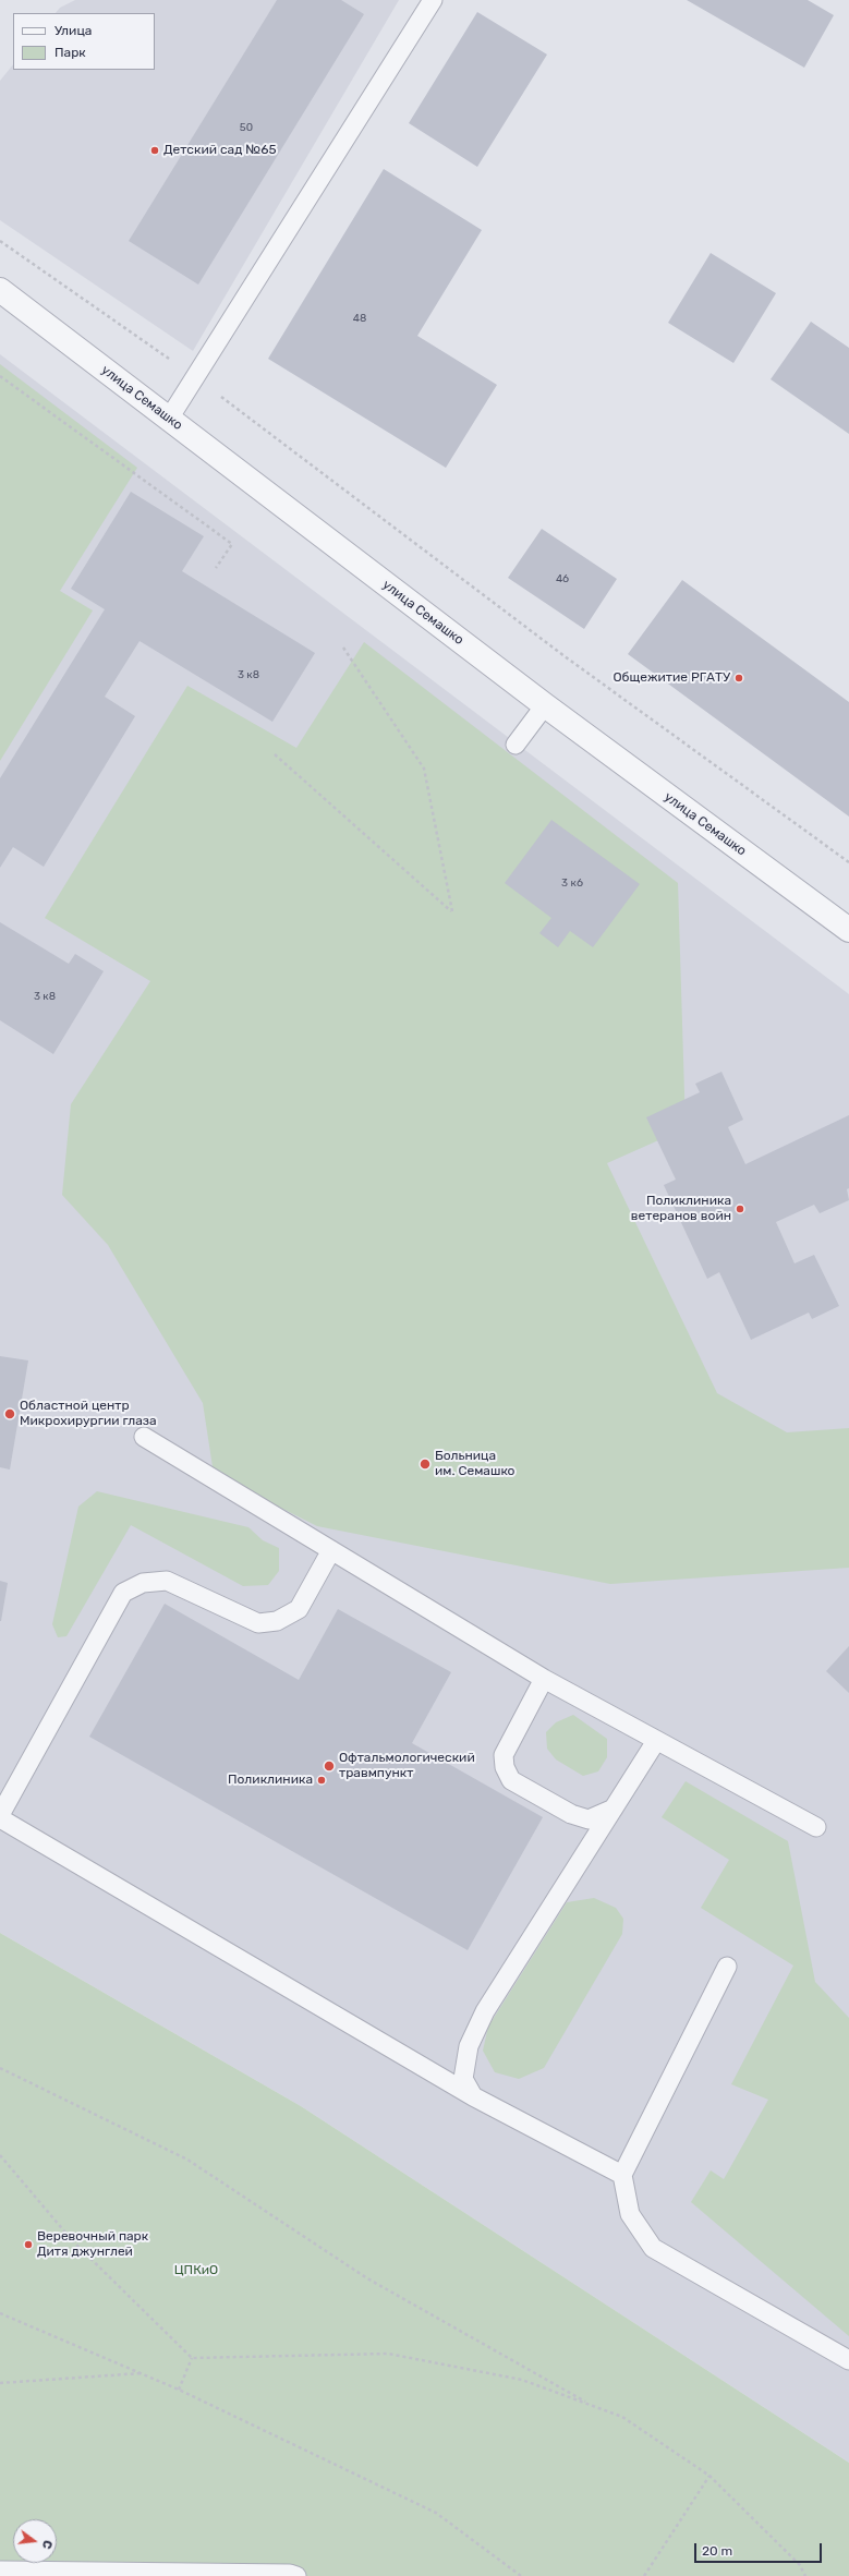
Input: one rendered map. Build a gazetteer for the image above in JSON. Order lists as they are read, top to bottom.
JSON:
{
  "streets": {
    "street": ["улица Семашко"]
  },
  "parks": ["ЦПКиО"],
  "places": [
    "Детский сад №65",
    "Общежитие РГАТУ",
    "Поликлиника ветеранов войн",
    "Областной центр Микрохирургии глаза",
    "Больница им. Семашко",
    "Офтальмологический травмпункт",
    "Поликлиника",
    "Веревочный парк Дитя джунглей"
  ],
  "house_numbers": [
    "50",
    "48",
    "46",
    "3 к8",
    "3 к6",
    "3 к8"
  ],
  "legend": ["Улица", "Парк"],
  "scale_bar": "20 m",
  "north": "right"
}
